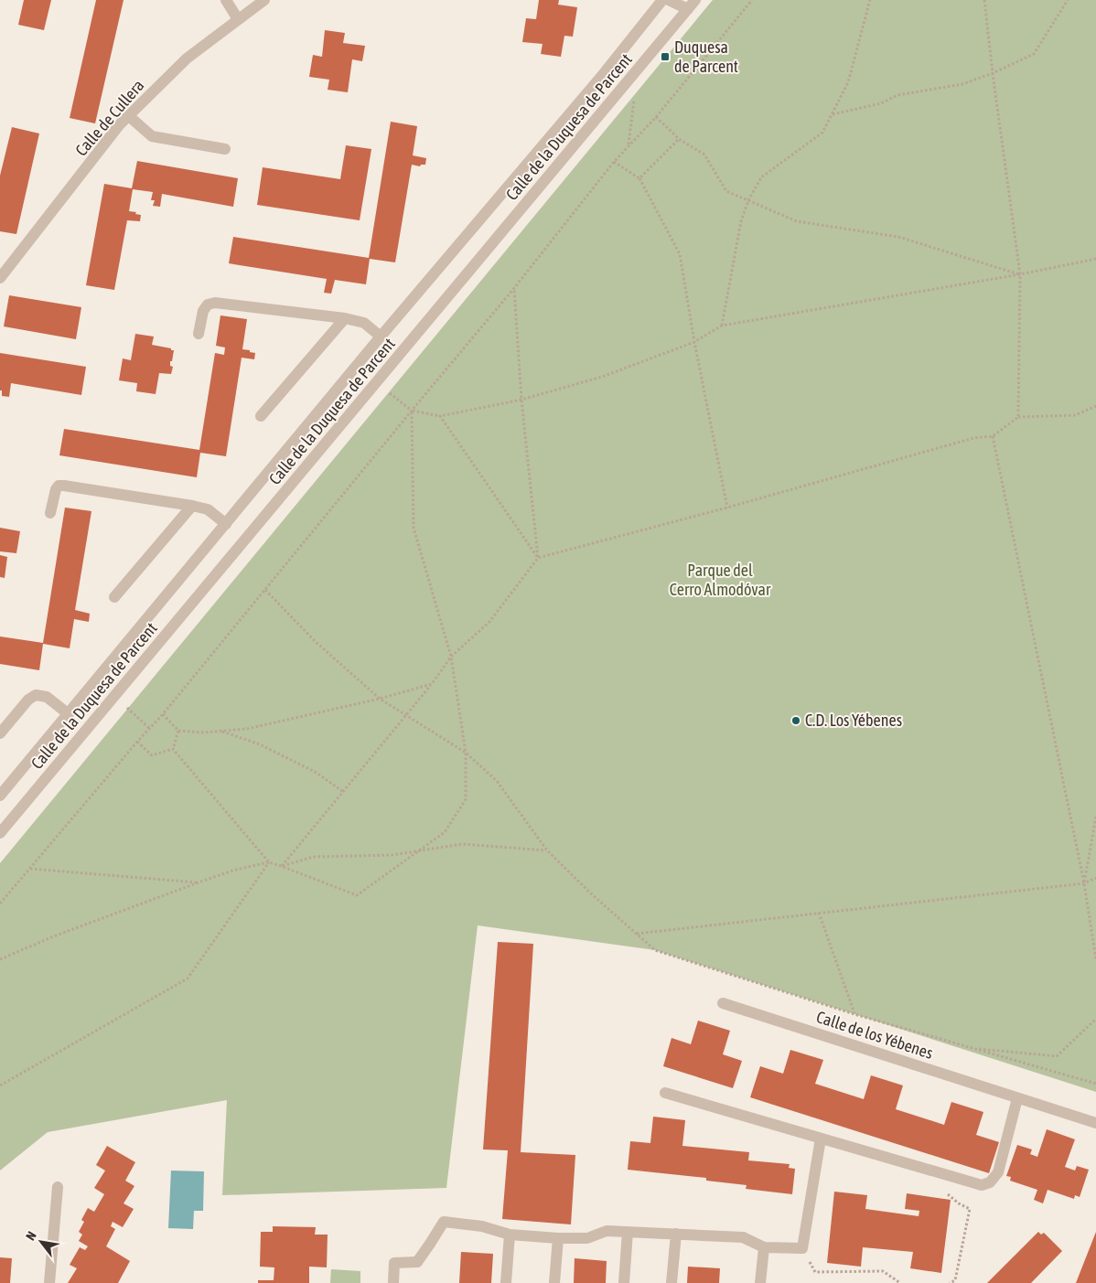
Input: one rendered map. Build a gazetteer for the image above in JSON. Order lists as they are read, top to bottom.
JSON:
{
  "streets": {
    "street": ["Calle de Cullera", "Calle de la Duquesa de Parcent", "Calle de los Yébenes"]
  },
  "parks": ["Parque del Cerro Almodóvar"],
  "places": {
    "transit": ["Duquesa de Parcent"],
    "other": ["C.D. Los Yébenes"]
  },
  "north": "top left"
}
